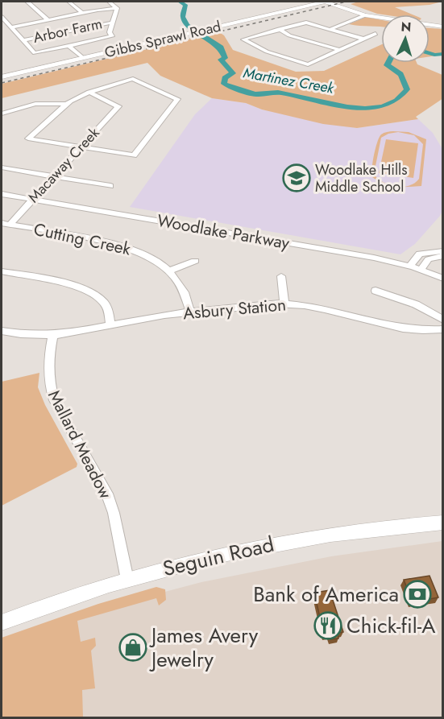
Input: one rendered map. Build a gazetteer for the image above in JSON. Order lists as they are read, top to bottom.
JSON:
{
  "streets": {
    "main road": ["Gibbs Sprawl Road", "Seguin Road"],
    "street": [
      "Arbor Farm",
      "Macaway Creek",
      "Woodlake Parkway",
      "Cutting Creek",
      "Asbury Station",
      "Mallard Meadow"
    ]
  },
  "crossings": [
    ["Macaway Creek", "Woodlake Parkway"],
    ["Macaway Creek", "Cutting Creek"],
    ["Cutting Creek", "Asbury Station"],
    ["Asbury Station", "Mallard Meadow"],
    ["Mallard Meadow", "Seguin Road"]
  ],
  "water": ["Martinez Creek"],
  "places": {
    "school or university": ["Woodlake Hills Middle School"],
    "bank": ["Bank of America"],
    "restaurant": ["Chick-fil-A"],
    "shop": ["James Avery Jewelry"]
  },
  "north": "top"
}
